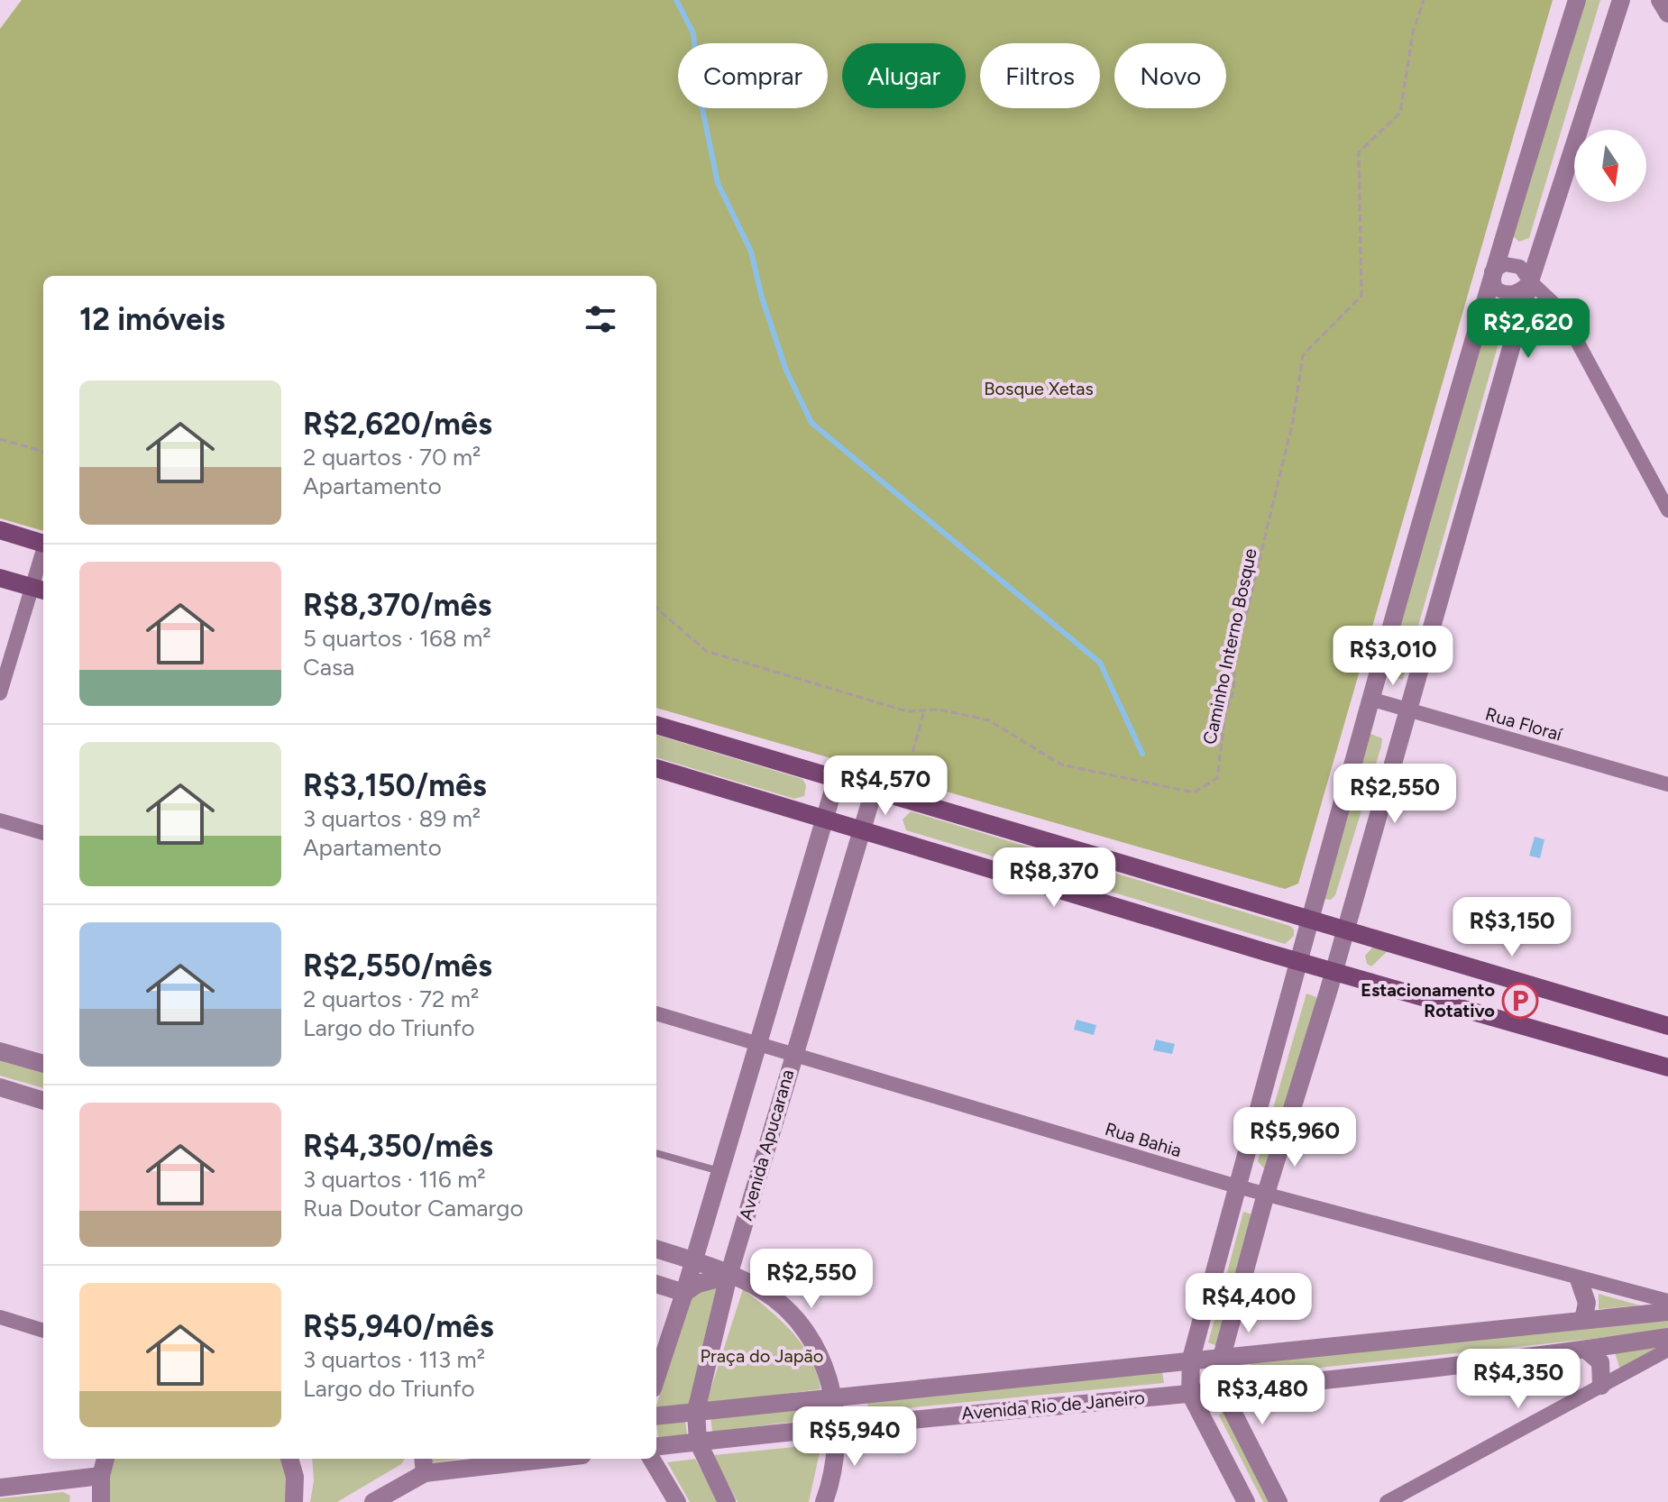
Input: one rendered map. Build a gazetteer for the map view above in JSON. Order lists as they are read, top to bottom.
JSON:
{
  "streets": {
    "street": [
      "Rua Floraí",
      "Rua Bahia",
      "Avenida Apucarana",
      "Avenida Rio de Janeiro"
    ],
    "path": ["Caminho Interno Bosque"]
  },
  "crossings": [
    ["Rua Bahia", "Avenida Apucarana"],
    ["Avenida Apucarana", "Avenida Rio de Janeiro"]
  ],
  "parks": ["Bosque Xetas", "Praça do Japão"],
  "places": {
    "parking": ["Estacionamento Rotativo"]
  },
  "north": "bottom",
  "page": {
    "chip": [
      "Comprar",
      "Alugar",
      "Filtros",
      "Novo"
    ],
    "heading": "12 imóveis",
    "price": [
      "R$2,620",
      "R$3,010",
      "R$4,570",
      "R$2,550",
      "R$8,370",
      "R$3,150",
      "R$5,960",
      "R$2,550",
      "R$4,400",
      "R$4,350",
      "R$3,480",
      "R$5,940"
    ],
    "list": [
      {
        "name": "R$2,620/mês",
        "note": "2 quartos · 70 m² · Apartamento"
      },
      {
        "name": "R$8,370/mês",
        "note": "5 quartos · 168 m² · Casa"
      },
      {
        "name": "R$3,150/mês",
        "note": "3 quartos · 89 m² · Apartamento"
      },
      {
        "name": "R$2,550/mês",
        "note": "2 quartos · 72 m² · Largo do Triunfo"
      },
      {
        "name": "R$4,350/mês",
        "note": "3 quartos · 116 m² · Rua Doutor Camargo"
      },
      {
        "name": "R$5,940/mês",
        "note": "3 quartos · 113 m² · Largo do Triunfo"
      }
    ]
  }
}
